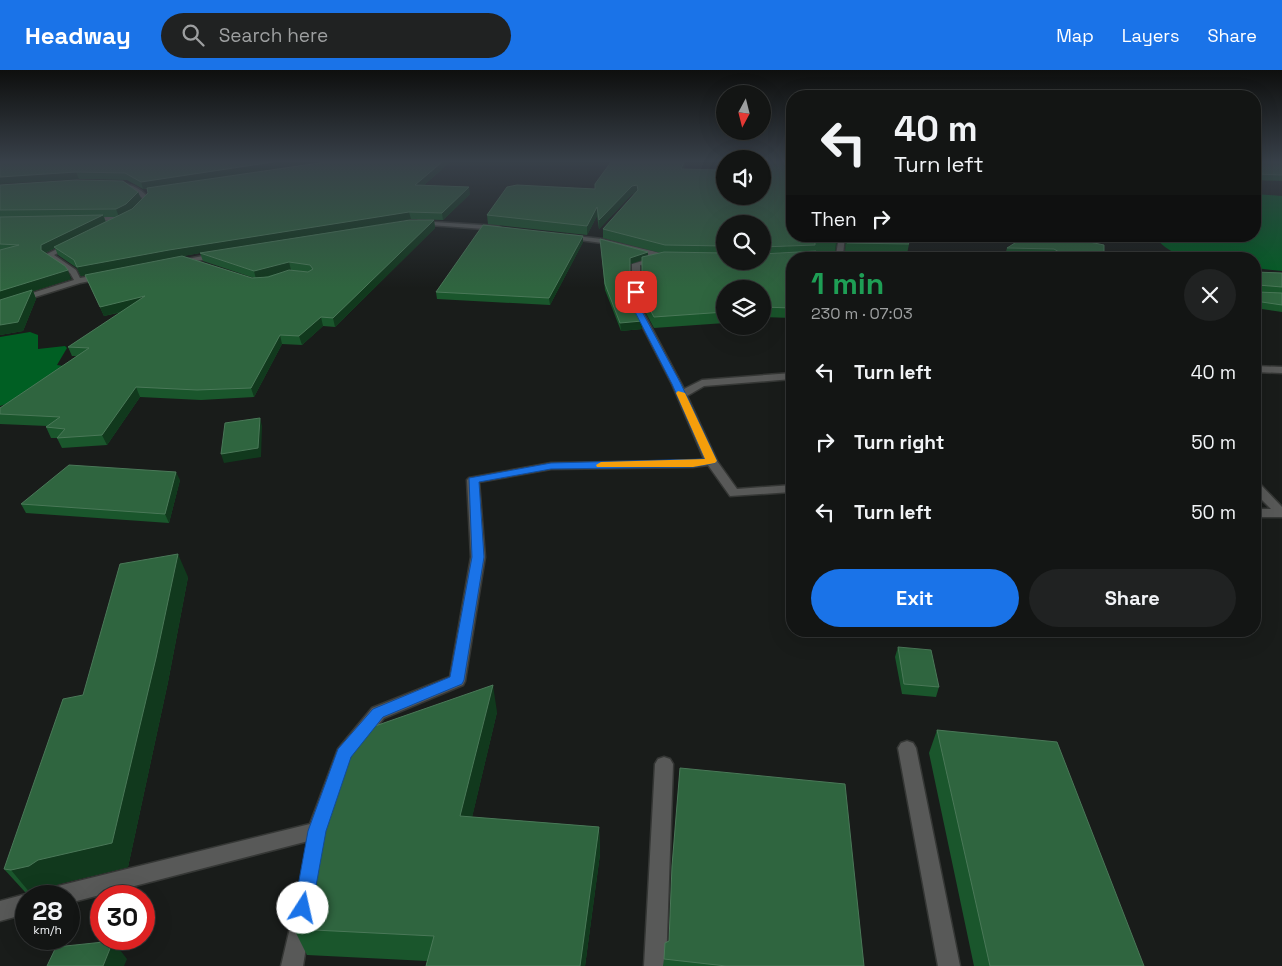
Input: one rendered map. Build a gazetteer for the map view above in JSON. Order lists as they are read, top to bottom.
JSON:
{
  "north": "bottom",
  "page": {
    "header": "Headway",
    "search": "Search here",
    "nav": ["Map", "Layers", "Share"],
    "turn": ["40 m", "Turn left"],
    "then": "Then",
    "heading": ["1 min", "230 m · 07:03"],
    "list": [
      {
        "name": "Turn left",
        "value": "40 m"
      },
      {
        "name": "Turn right",
        "value": "50 m"
      },
      {
        "name": "Turn left",
        "value": "50 m"
      }
    ],
    "buttons": ["Exit", "Share"],
    "speed": "28 km/h",
    "limit": "30"
  }
}
